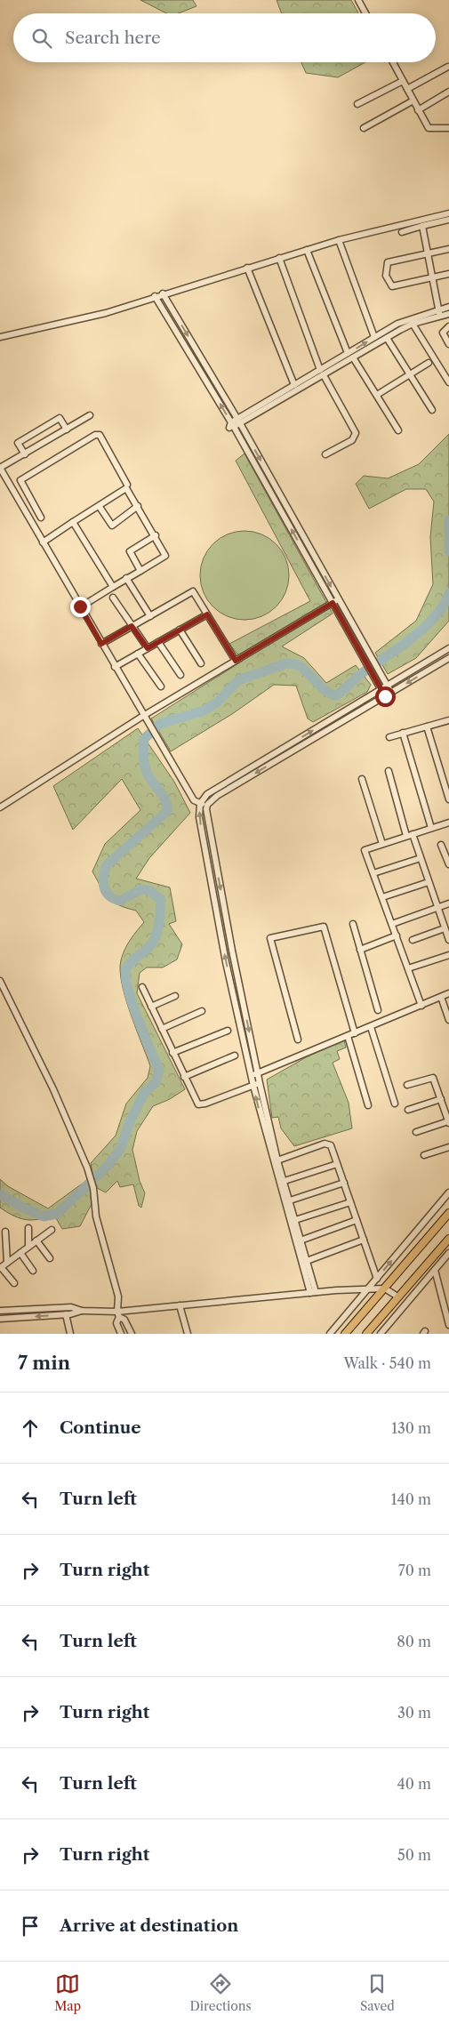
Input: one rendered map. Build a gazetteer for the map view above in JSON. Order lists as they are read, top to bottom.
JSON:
{
  "page": {
    "search": "Search here",
    "heading": ["7 min", "Walk · 540 m"],
    "list": [
      ["Continue", "130 m"],
      ["Turn left", "140 m"],
      ["Turn right", "70 m"],
      ["Turn left", "80 m"],
      ["Turn right", "30 m"],
      ["Turn left", "40 m"],
      ["Turn right", "50 m"],
      "Arrive at destination"
    ],
    "nav": ["Map", "Directions", "Saved"]
  }
}
